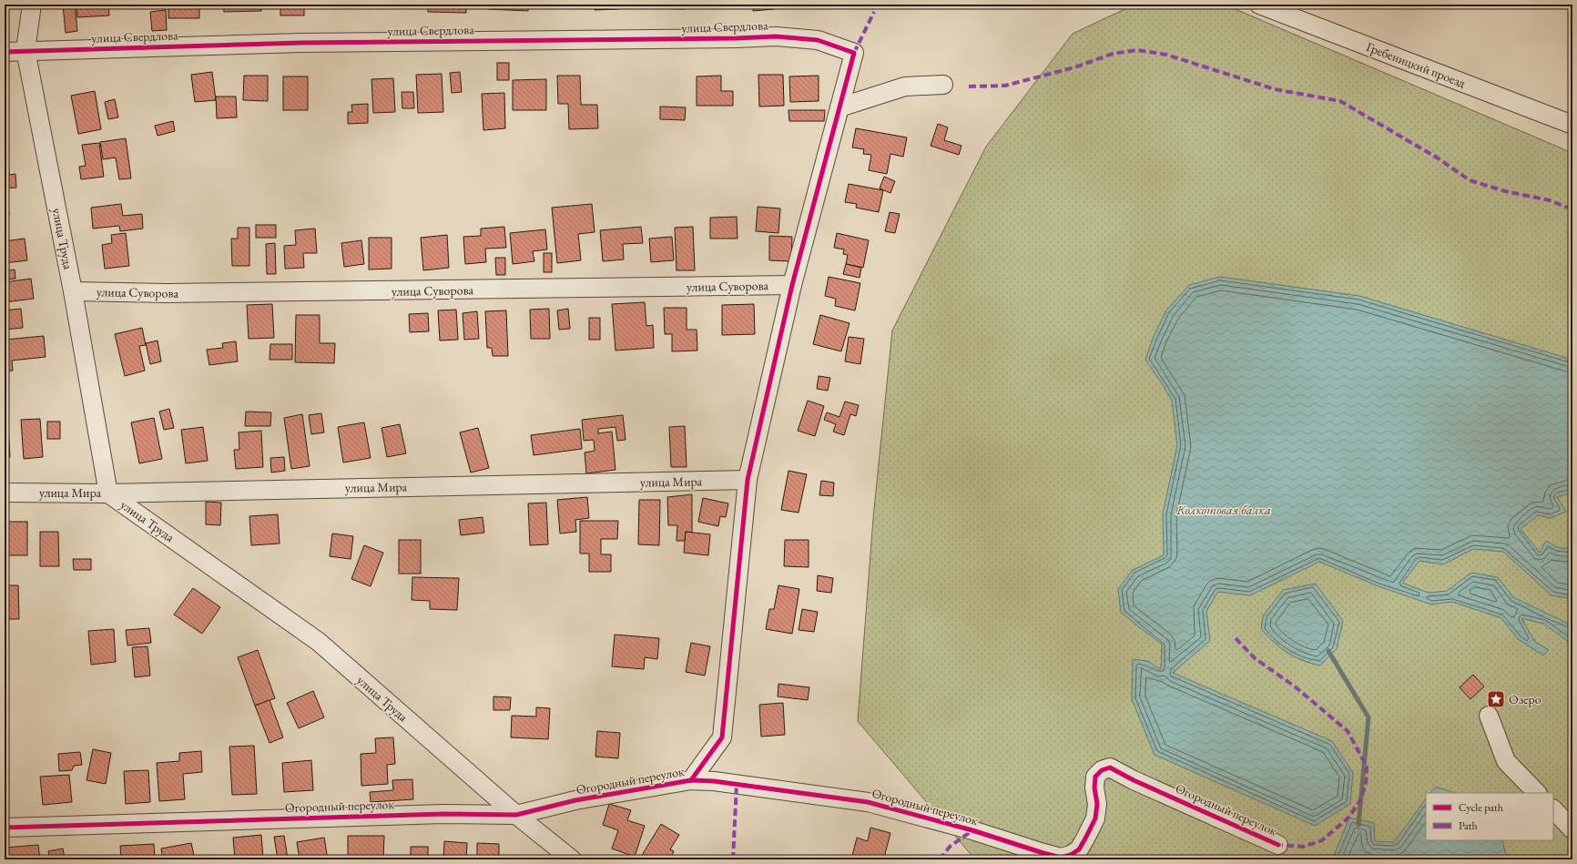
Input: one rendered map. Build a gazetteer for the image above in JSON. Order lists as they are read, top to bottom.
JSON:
{
  "streets": {
    "street": [
      "улица Свердлова",
      "Гребеницкий проезд",
      "улица Труда",
      "улица Суворова",
      "улица Мира",
      "Огородный переулок"
    ]
  },
  "crossings": [
    ["улица Свердлова", "улица Труда"],
    ["улица Труда", "улица Суворова"],
    ["улица Труда", "улица Мира"],
    ["улица Труда", "Огородный переулок"]
  ],
  "parks": ["Колкотовая балка"],
  "places": {
    "place": ["Озеро"]
  },
  "legend": ["Cycle path", "Path"]
}
